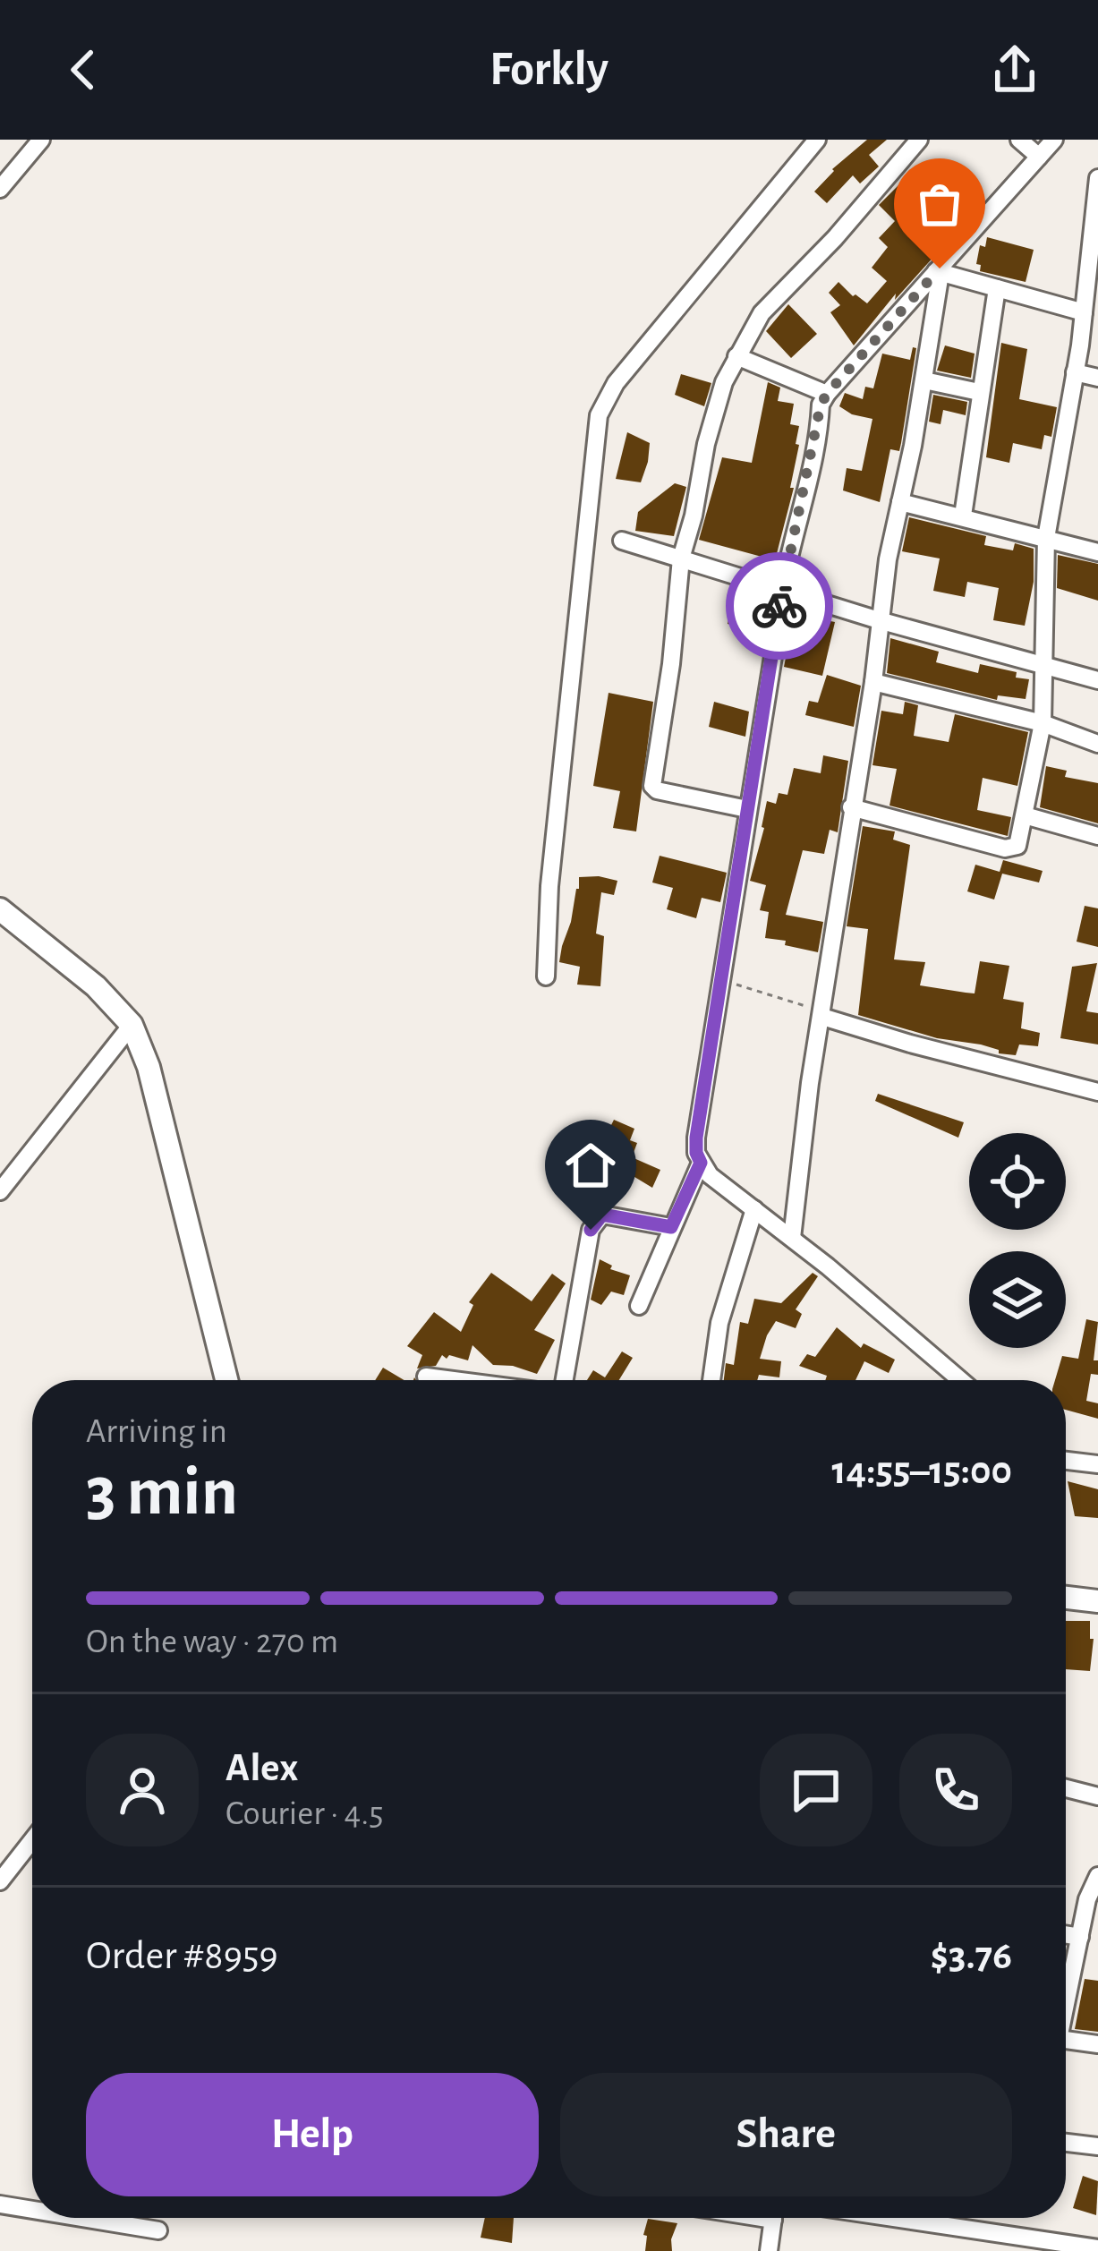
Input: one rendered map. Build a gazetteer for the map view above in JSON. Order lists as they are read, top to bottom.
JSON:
{
  "page": {
    "header": "Forkly",
    "heading": ["3 min", "Arriving in", "14:55–15:00"],
    "panel": [
      "Alex",
      "Courier · 4.5",
      "Order #8959",
      "$3.76"
    ],
    "bar": "On the way · 270 m",
    "buttons": ["Help", "Share"]
  }
}
